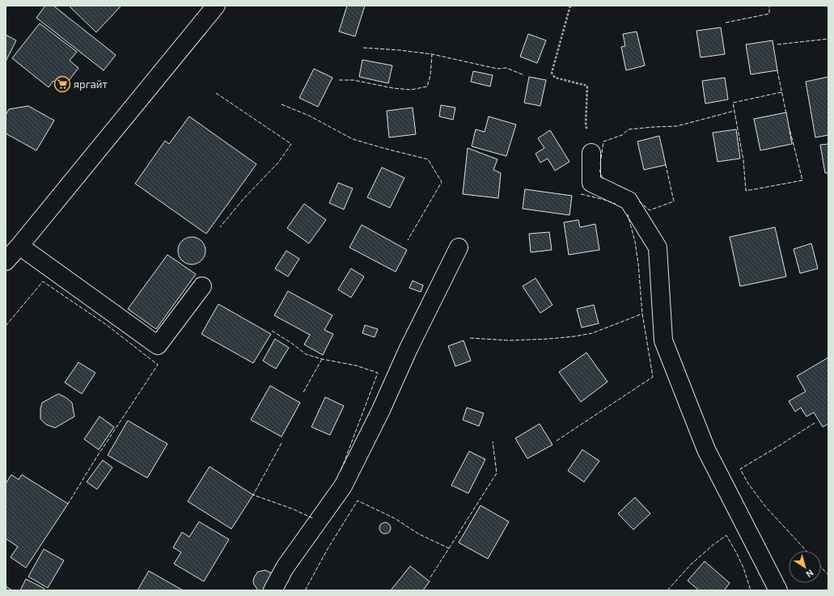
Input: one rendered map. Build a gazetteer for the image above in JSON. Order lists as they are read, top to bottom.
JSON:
{
  "places": {
    "supermarket": ["яргайт"]
  },
  "north": "bottom right"
}
